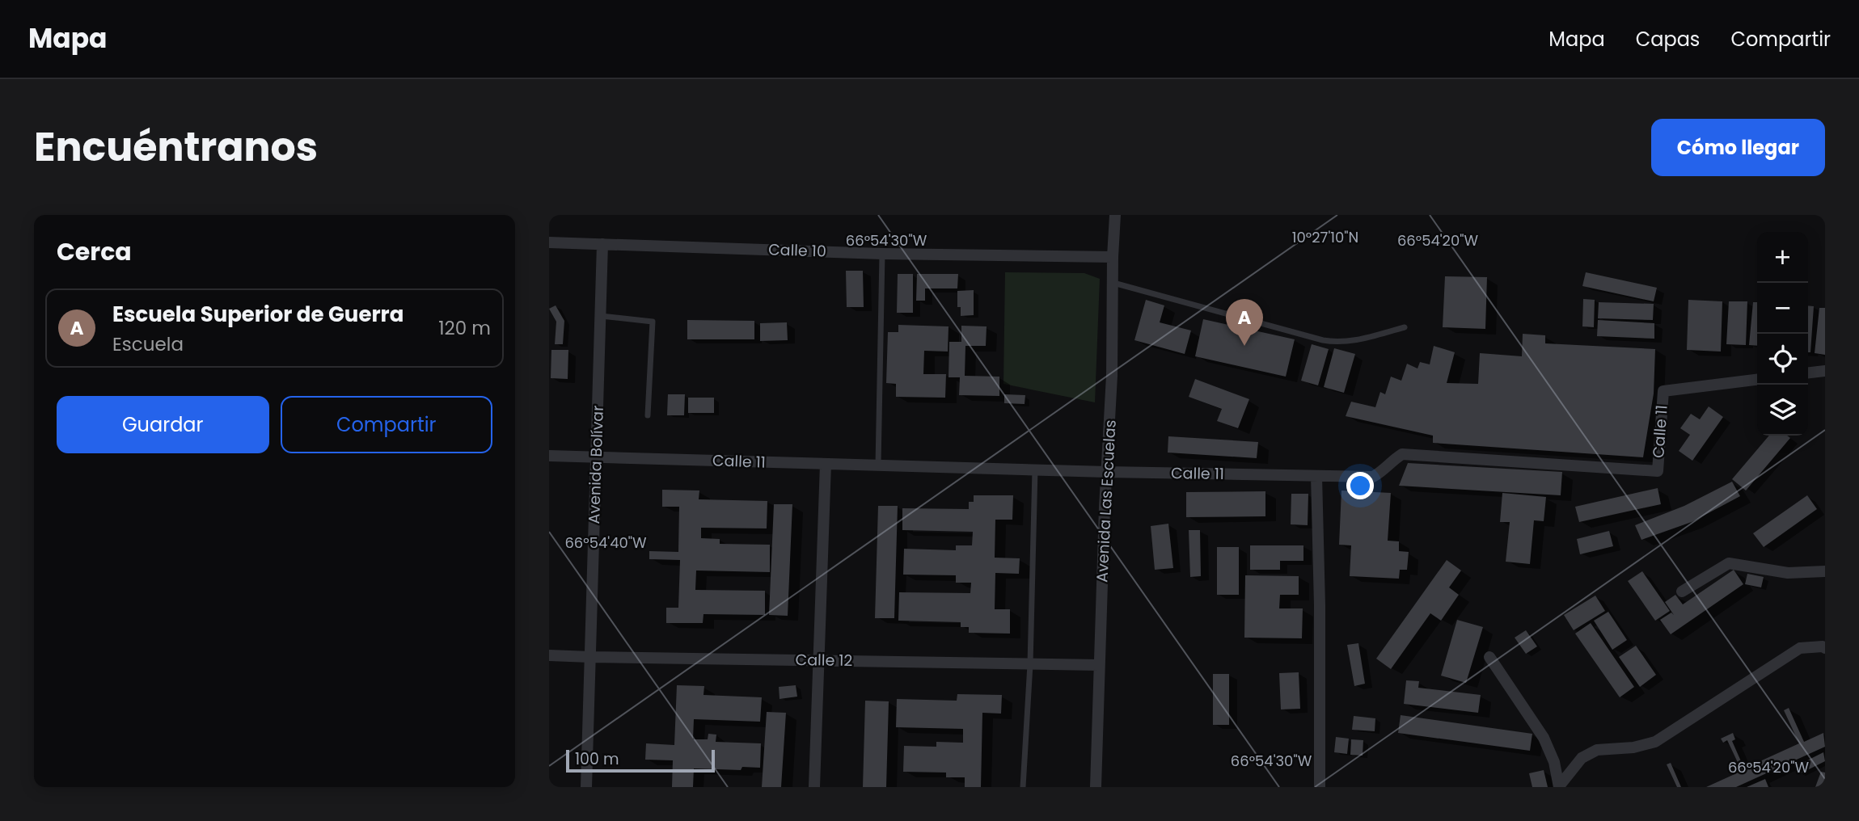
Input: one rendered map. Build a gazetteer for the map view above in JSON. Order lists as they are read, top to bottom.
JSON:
{
  "streets": {
    "street": [
      "Calle 10",
      "Calle 11",
      "Avenida Bolívar",
      "Avenida Las Escuelas",
      "Calle 12"
    ]
  },
  "crossings": [
    ["Calle 10", "Avenida Bolívar"],
    ["Calle 10", "Avenida Las Escuelas"],
    ["Calle 11", "Avenida Bolívar"],
    ["Calle 11", "Avenida Las Escuelas"],
    ["Avenida Bolívar", "Calle 12"],
    ["Avenida Las Escuelas", "Calle 12"]
  ],
  "scale_bar": "100 m",
  "page": {
    "header": "Mapa",
    "nav": ["Mapa", "Capas", "Compartir"],
    "title": "Encuéntranos",
    "buttons": [
      "Cómo llegar",
      ["Guardar", "Compartir"]
    ],
    "heading": "Cerca",
    "map_buttons": ["+", "−"],
    "list": [
      {
        "mark": "A",
        "name": "Escuela Superior de Guerra",
        "note": "Escuela",
        "value": "120 m"
      }
    ],
    "pins": "A",
    "scale": "100 m"
  },
  "coordinates": [
    "10°27'10\"N",
    "66°54'30\"W",
    "66°54'20\"W",
    "66°54'40\"W"
  ]
}
